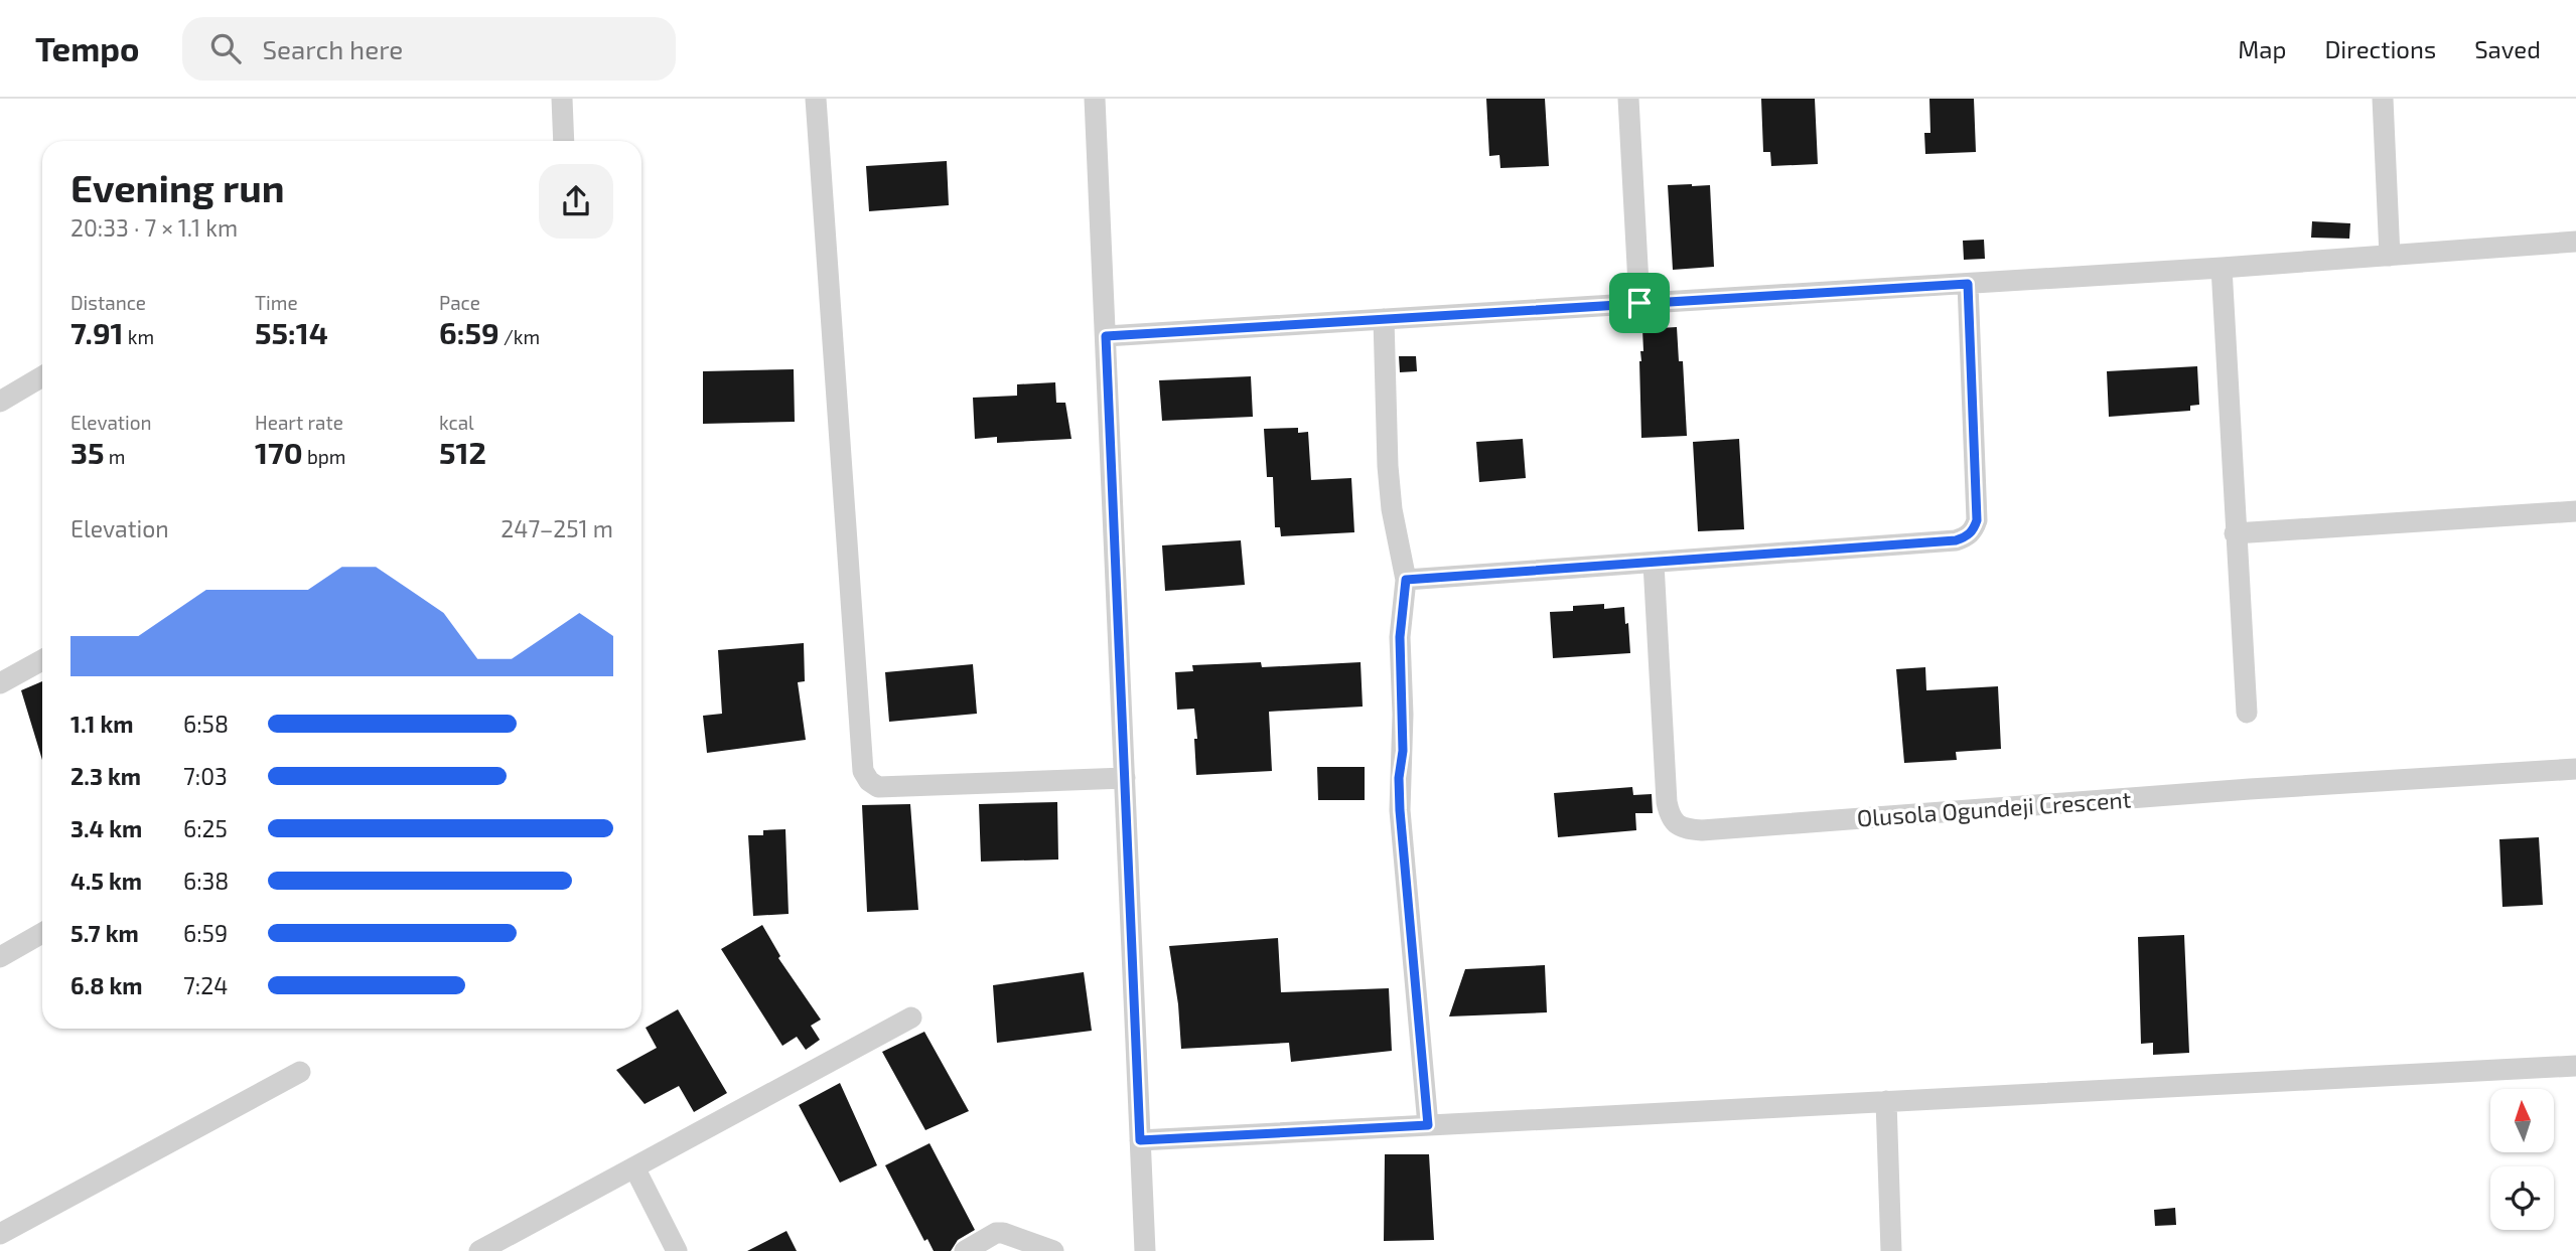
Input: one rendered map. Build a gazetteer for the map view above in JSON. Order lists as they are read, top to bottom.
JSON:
{
  "streets": {
    "street": ["Olusola Ogundeji Crescent"]
  },
  "north": "top",
  "page": {
    "header": "Tempo",
    "search": "Search here",
    "nav": ["Map", "Directions", "Saved"],
    "heading": ["Evening run", "20:33 · 7 × 1.1 km"],
    "stats": [
      ["Distance", "7.91 km"],
      ["Time", "55:14"],
      ["Pace", "6:59 /km"],
      ["Elevation", "35 m"],
      ["Heart rate", "170 bpm"],
      ["kcal", "512"]
    ],
    "chart": ["Elevation", "247–251 m"],
    "list": [
      {
        "name": "1.1 km",
        "note": "6:58"
      },
      {
        "name": "2.3 km",
        "note": "7:03"
      },
      {
        "name": "3.4 km",
        "note": "6:25"
      },
      {
        "name": "4.5 km",
        "note": "6:38"
      },
      {
        "name": "5.7 km",
        "note": "6:59"
      },
      {
        "name": "6.8 km",
        "note": "7:24"
      }
    ]
  }
}
